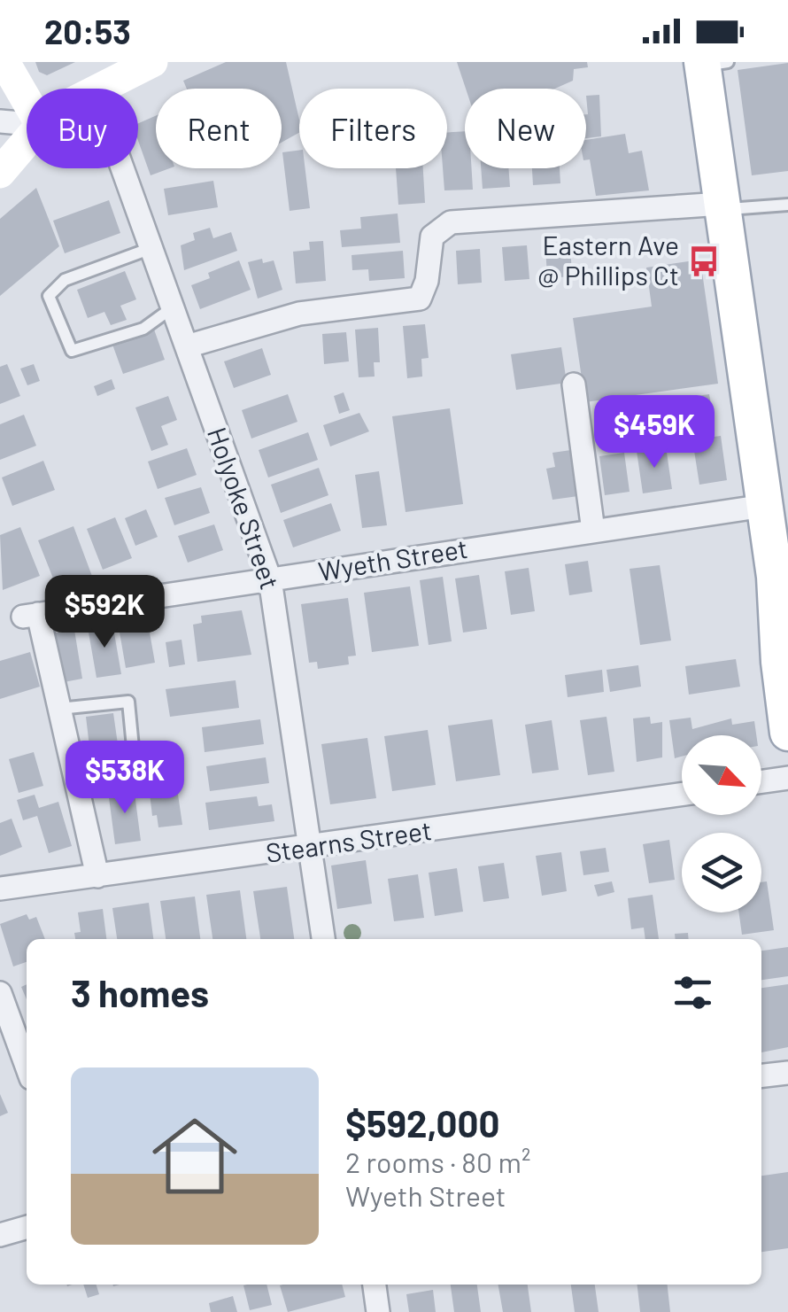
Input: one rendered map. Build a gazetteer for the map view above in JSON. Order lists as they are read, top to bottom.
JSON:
{
  "streets": {
    "street": ["Holyoke Street", "Wyeth Street", "Stearns Street"]
  },
  "crossings": [
    ["Holyoke Street", "Wyeth Street"],
    ["Holyoke Street", "Stearns Street"]
  ],
  "places": {
    "bus stop": ["Eastern Ave @ Phillips Ct"]
  },
  "north": "bottom right",
  "page": {
    "status": "20:53",
    "chip": [
      "Buy",
      "Rent",
      "Filters",
      "New"
    ],
    "price": ["$459K", "$592K", "$538K"],
    "heading": "3 homes",
    "list": [
      {
        "name": "$592,000",
        "note": "2 rooms · 80 m² · Wyeth Street"
      }
    ]
  }
}
